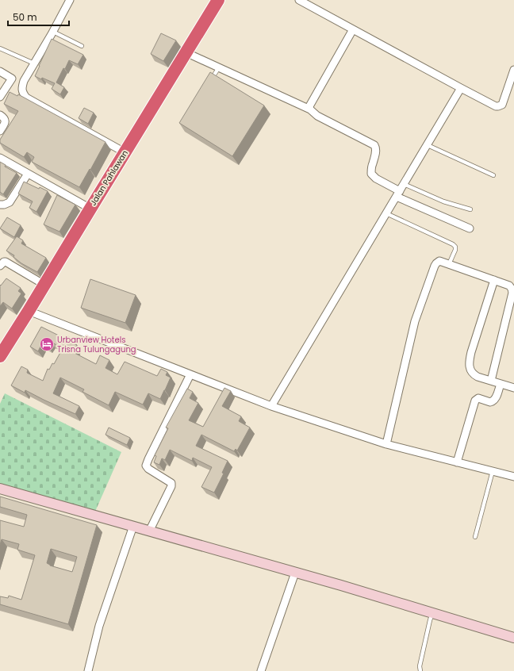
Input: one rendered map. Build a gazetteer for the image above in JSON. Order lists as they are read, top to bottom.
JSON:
{
  "streets": {
    "highway": ["Jalan Pahlawan"]
  },
  "places": {
    "hotel": ["Urbanview Hotels Trisna Tulungagung"]
  },
  "scale_bar": "50 m"
}
